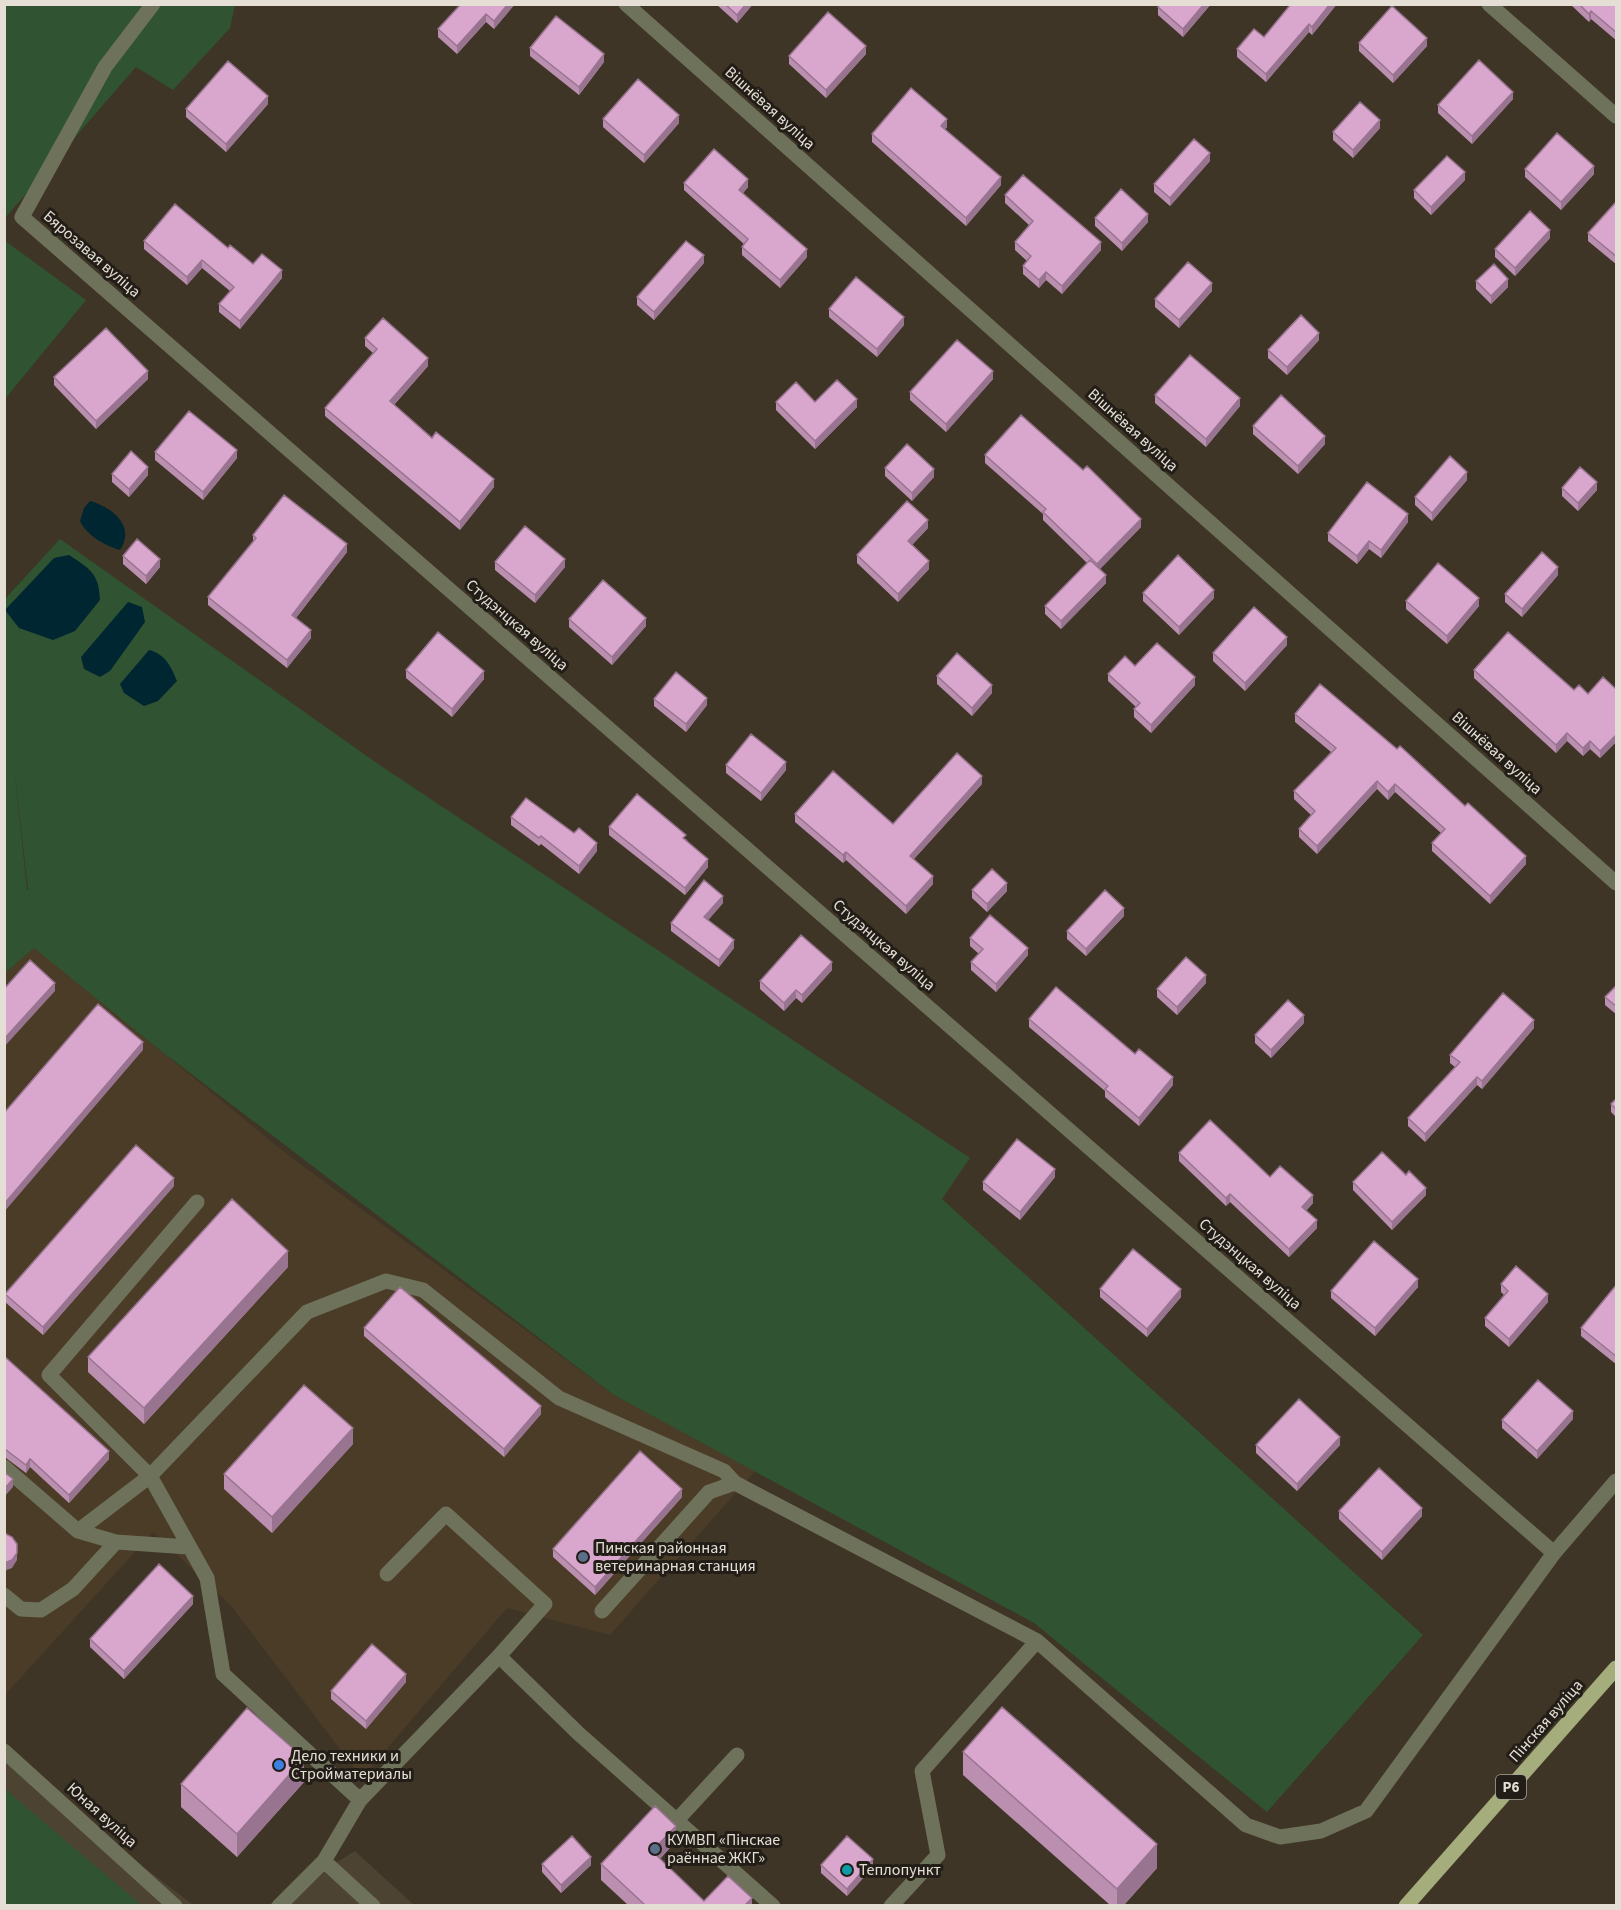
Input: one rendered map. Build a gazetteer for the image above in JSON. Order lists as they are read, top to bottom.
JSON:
{
  "streets": {
    "main road": ["Пінская вуліца", "Р6"],
    "street": [
      "Вішнёвая вуліца",
      "Бярозавая вуліца",
      "Студэнцкая вуліца",
      "Юная вуліца"
    ]
  },
  "crossings": [
    ["Бярозавая вуліца", "Студэнцкая вуліца"]
  ],
  "places": [
    "Пинская районная ветеринарная станция",
    "Дело техники и Стройматериалы",
    "КУМВП «Пінскае раённае ЖКГ»",
    "Теплопункт"
  ]
}
